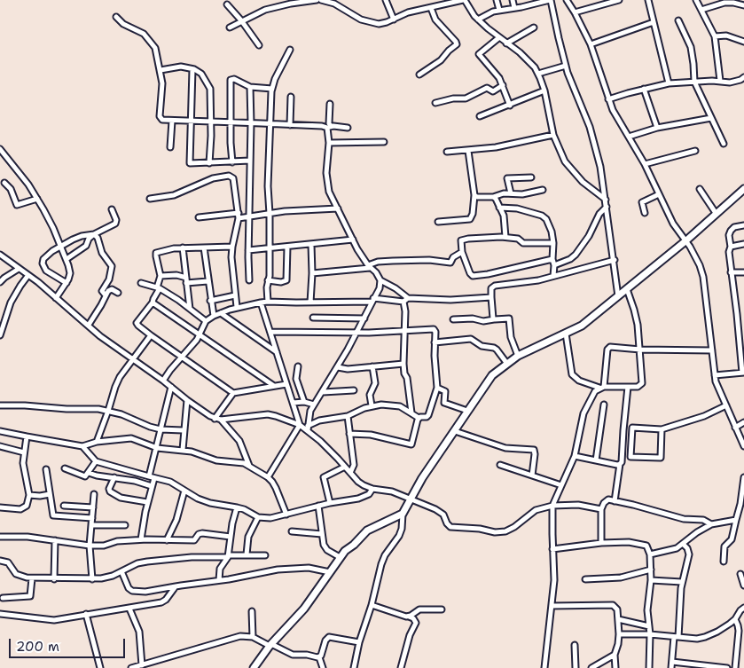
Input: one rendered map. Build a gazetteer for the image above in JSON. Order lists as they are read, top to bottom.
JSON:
{
  "scale_bar": "200 m"
}
